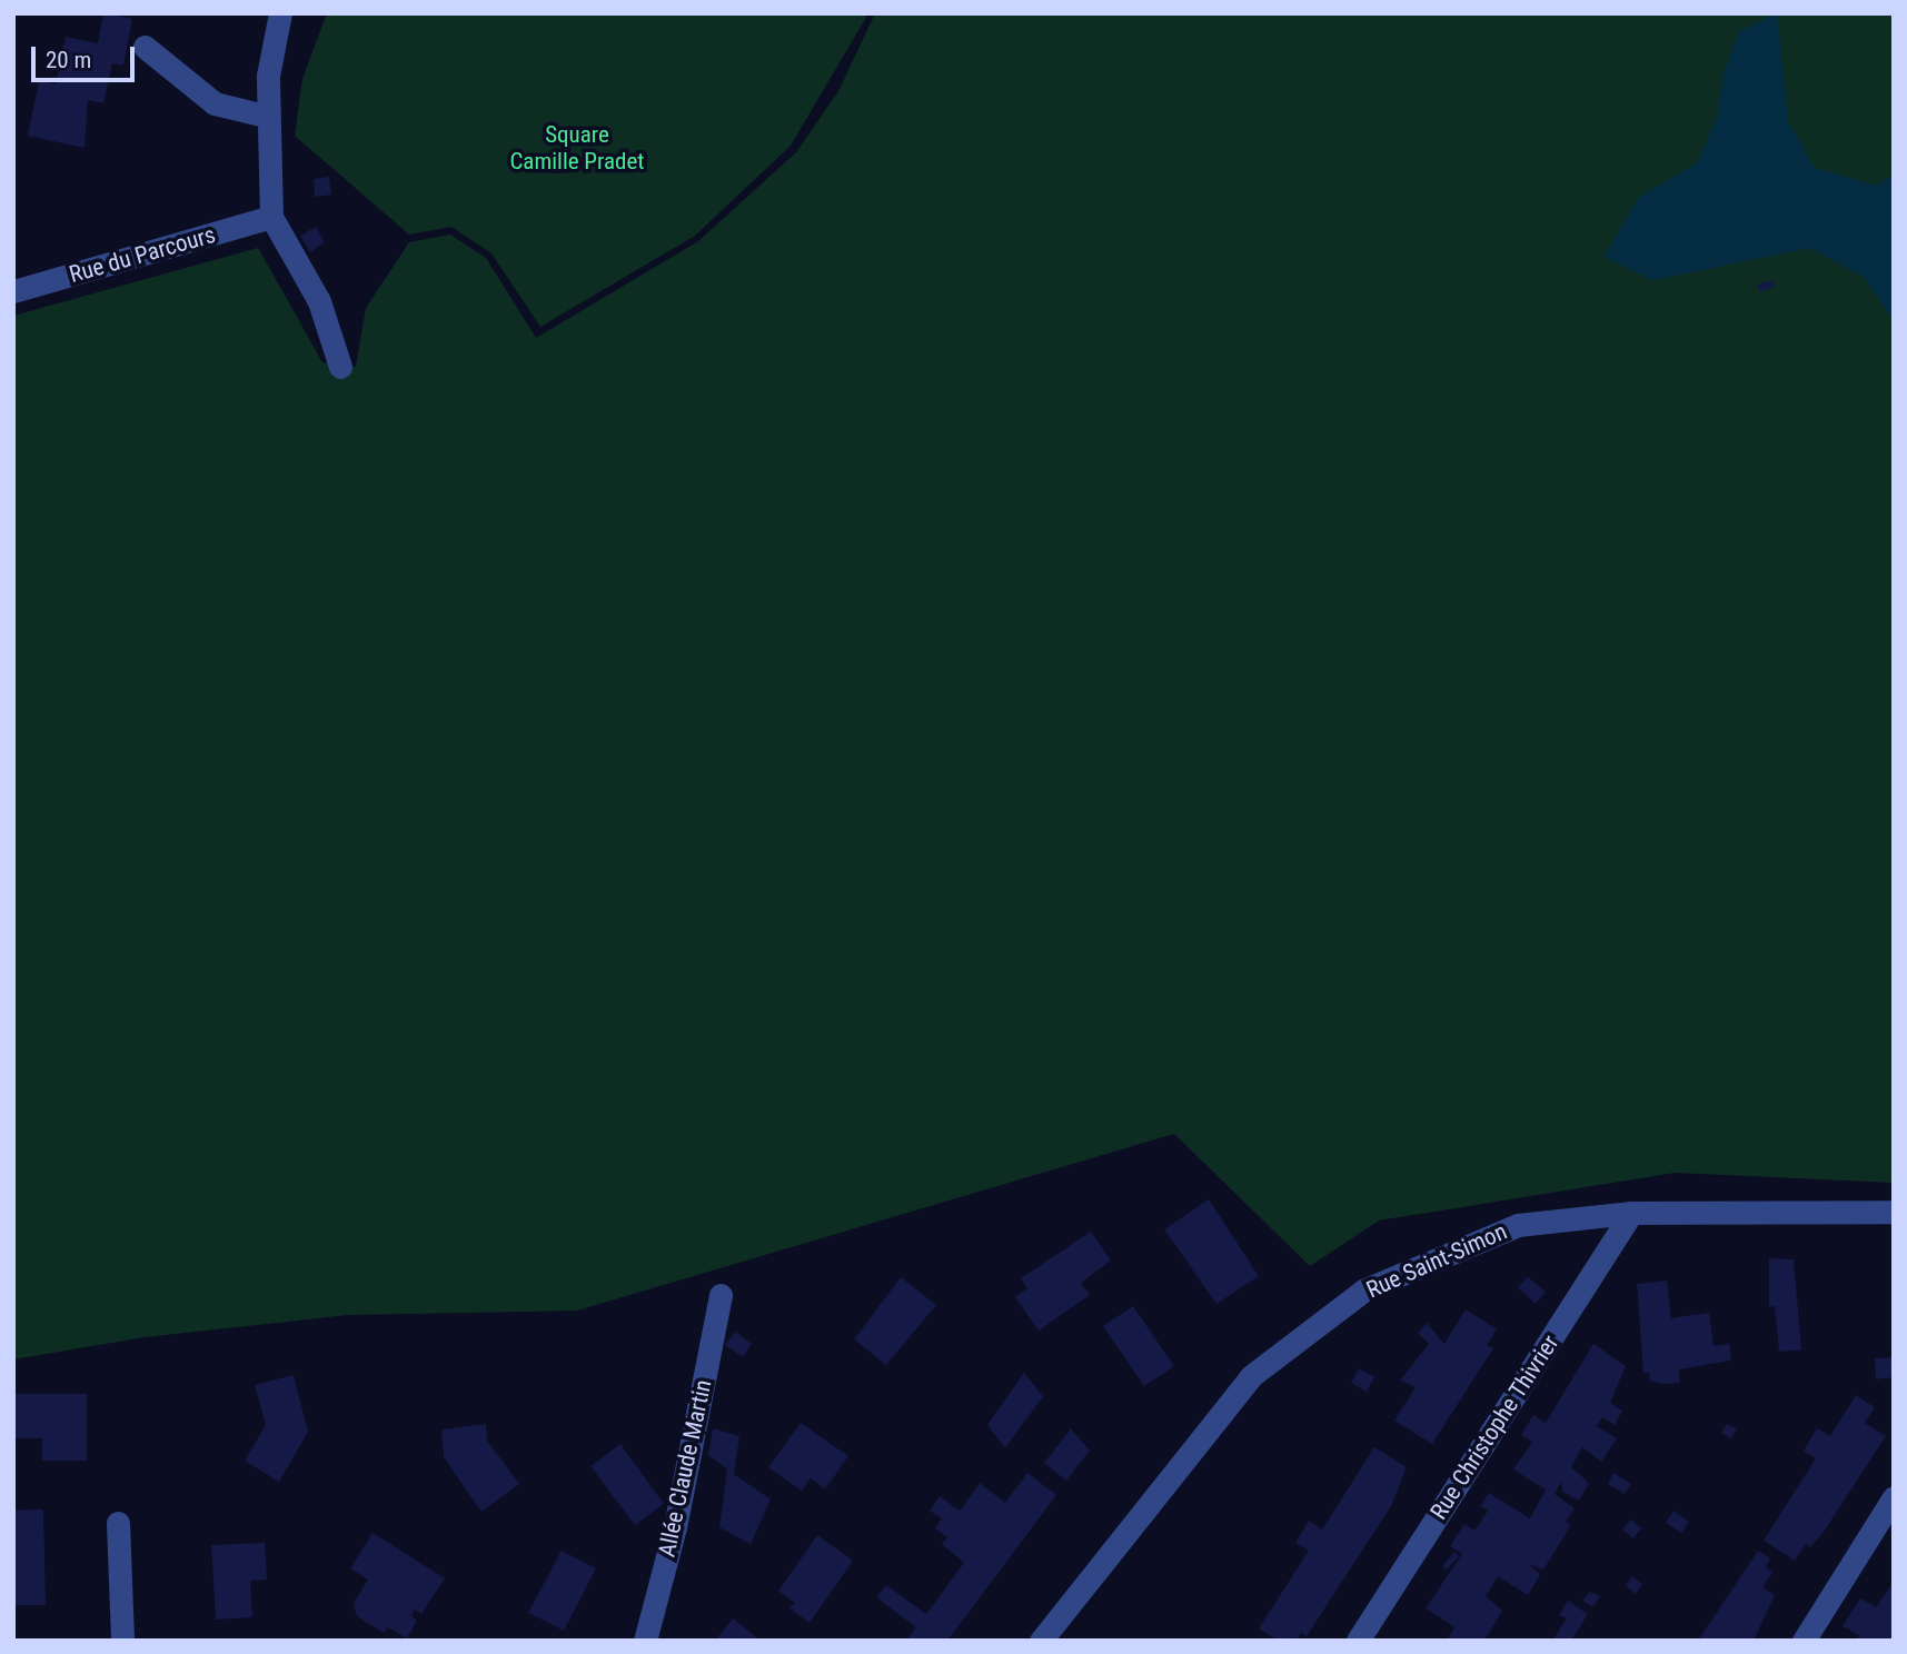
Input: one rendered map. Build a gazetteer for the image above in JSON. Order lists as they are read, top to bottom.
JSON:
{
  "streets": {
    "street": [
      "Rue du Parcours",
      "Rue Saint-Simon",
      "Rue Christophe Thivrier",
      "Allée Claude Martin"
    ]
  },
  "crossings": [
    ["Rue Saint-Simon", "Rue Christophe Thivrier"]
  ],
  "parks": ["Square Camille Pradet"],
  "scale_bar": "20 m"
}
